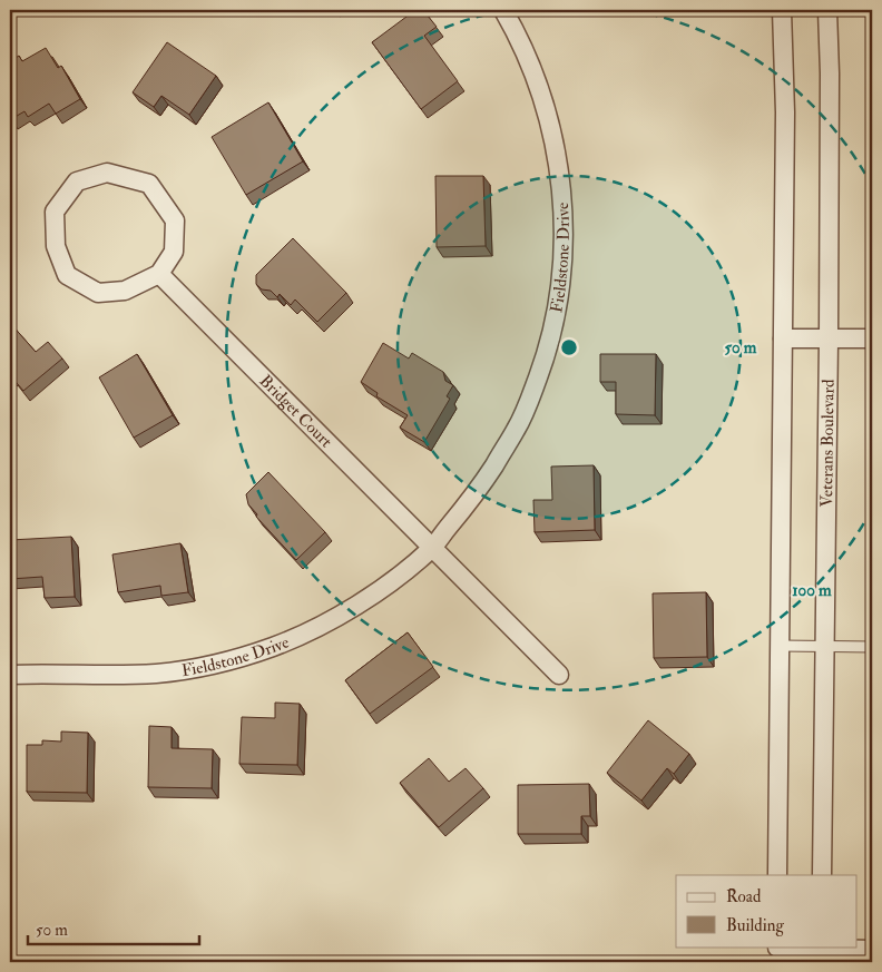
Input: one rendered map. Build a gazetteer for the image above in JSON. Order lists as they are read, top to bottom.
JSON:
{
  "streets": {
    "street": ["Fieldstone Drive", "Bridget Court", "Veterans Boulevard"]
  },
  "crossings": [
    ["Fieldstone Drive", "Bridget Court"]
  ],
  "legend": ["Road", "Building"],
  "scale_bar": "50 m",
  "rings": ["50 m", "100 m"]
}
